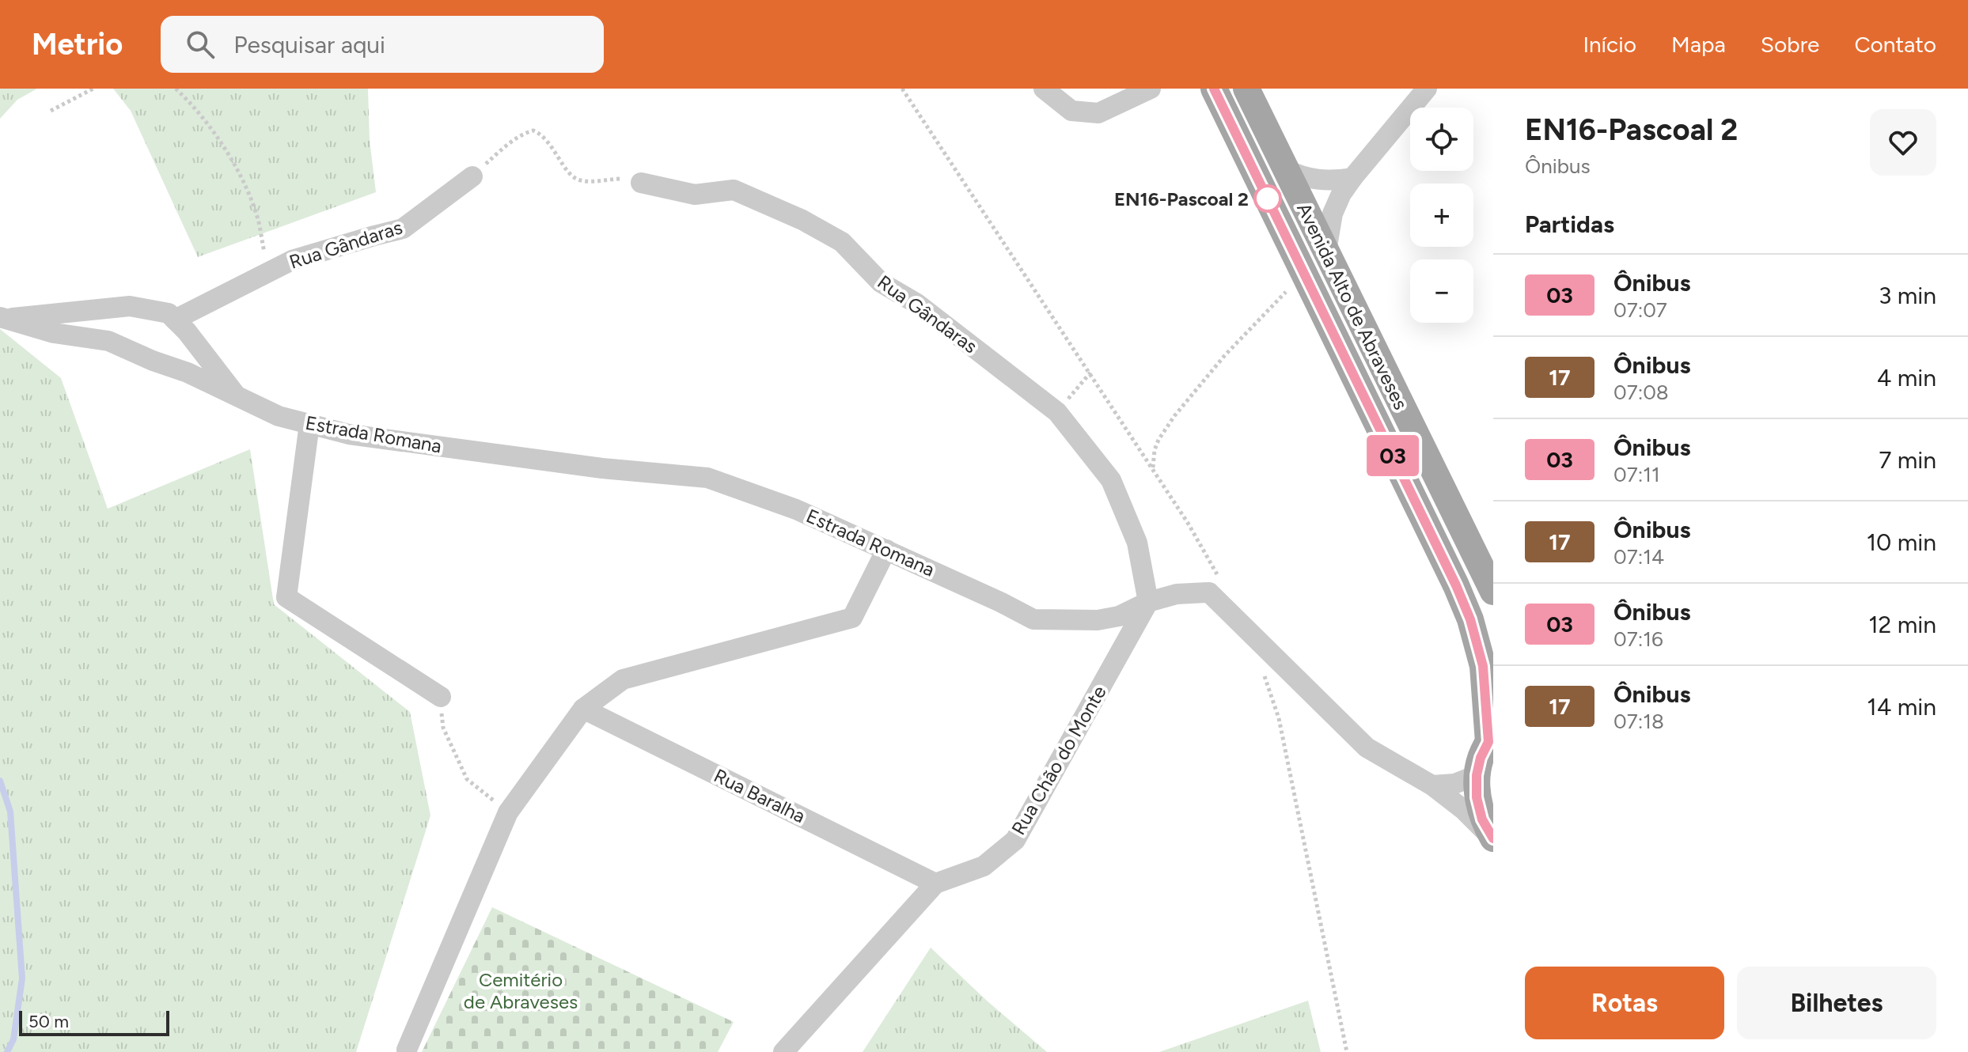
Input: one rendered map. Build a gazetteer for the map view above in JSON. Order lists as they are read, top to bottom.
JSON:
{
  "streets": {
    "main road": ["Avenida Alto de Abraveses"],
    "street": [
      "Rua Gândaras",
      "Estrada Romana",
      "Rua Chão do Monte",
      "Rua Baralha"
    ]
  },
  "crossings": [
    ["Rua Gândaras", "Estrada Romana"],
    ["Rua Gândaras", "Rua Chão do Monte"],
    ["Estrada Romana", "Rua Chão do Monte"],
    ["Rua Chão do Monte", "Rua Baralha"]
  ],
  "parks": ["Cemitério de Abraveses"],
  "places": ["EN16-Pascoal 2"],
  "lines": ["bus line 03"],
  "scale_bar": "50 m",
  "page": {
    "header": "Metrio",
    "search": "Pesquisar aqui",
    "nav": [
      "Início",
      "Mapa",
      "Sobre",
      "Contato"
    ],
    "on_map": "03",
    "heading": [
      ["EN16-Pascoal 2", "Ônibus"],
      "Partidas"
    ],
    "map_buttons": ["+", "−"],
    "list": [
      {
        "mark": "03",
        "name": "Ônibus",
        "note": "07:07",
        "value": "3 min"
      },
      {
        "mark": "17",
        "name": "Ônibus",
        "note": "07:08",
        "value": "4 min"
      },
      {
        "mark": "03",
        "name": "Ônibus",
        "note": "07:11",
        "value": "7 min"
      },
      {
        "mark": "17",
        "name": "Ônibus",
        "note": "07:14",
        "value": "10 min"
      },
      {
        "mark": "03",
        "name": "Ônibus",
        "note": "07:16",
        "value": "12 min"
      },
      {
        "mark": "17",
        "name": "Ônibus",
        "note": "07:18",
        "value": "14 min"
      }
    ],
    "buttons": ["Rotas", "Bilhetes"],
    "scale": "50 m"
  }
}
